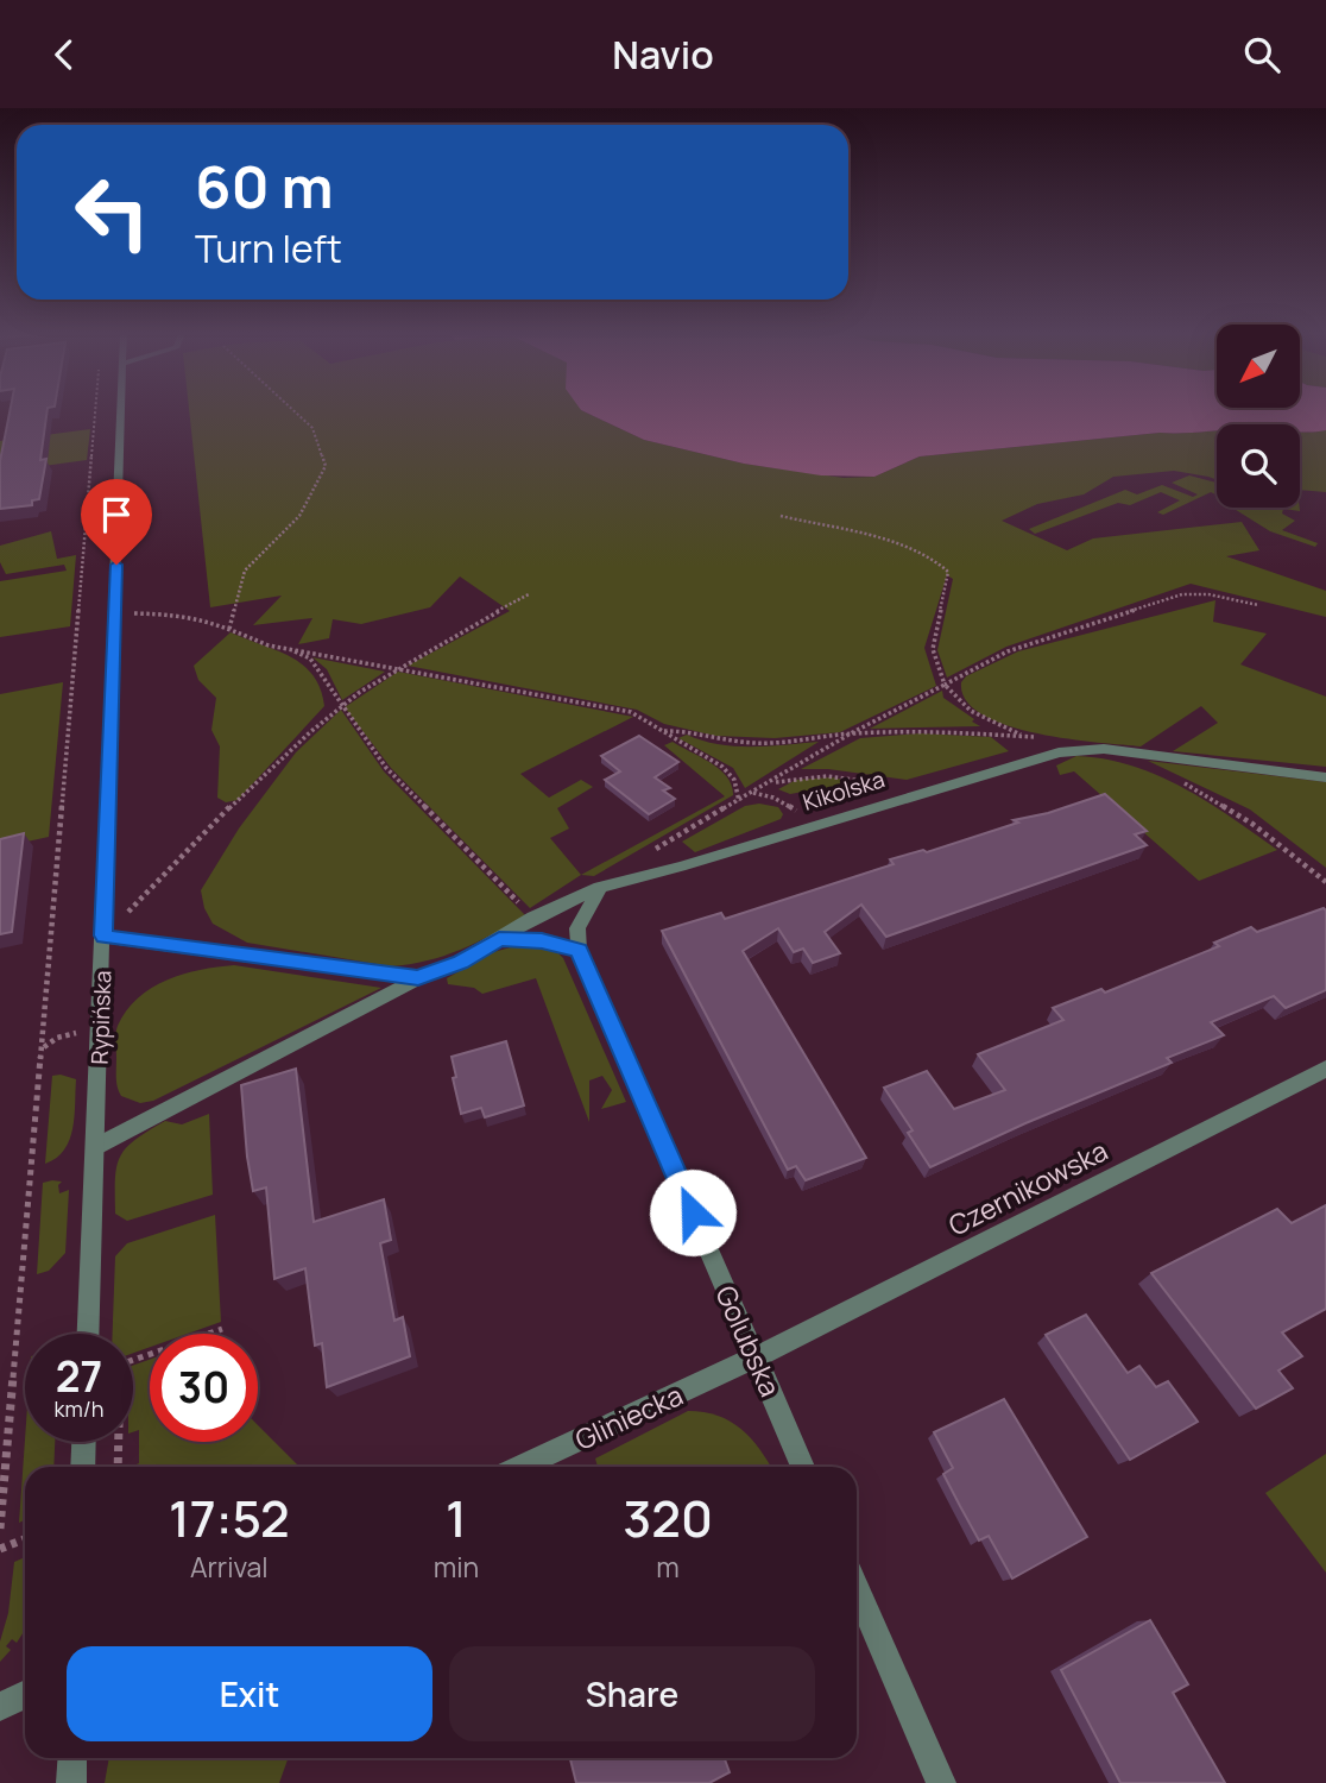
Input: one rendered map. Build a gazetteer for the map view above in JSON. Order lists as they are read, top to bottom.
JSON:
{
  "streets": {
    "street": [
      "Kikolska",
      "Rypińska",
      "Czernikowska",
      "Golubska",
      "Gliniecka"
    ]
  },
  "crossings": [
    ["Kikolska", "Rypińska"],
    ["Czernikowska", "Golubska"],
    ["Czernikowska", "Gliniecka"],
    ["Golubska", "Gliniecka"]
  ],
  "north": "bottom left",
  "page": {
    "header": "Navio",
    "turn": ["60 m", "Turn left"],
    "speed": "27 km/h",
    "limit": "30",
    "eta": [
      "17:52",
      "Arrival",
      "1",
      "min",
      "320",
      "m"
    ],
    "buttons": ["Exit", "Share"]
  }
}
